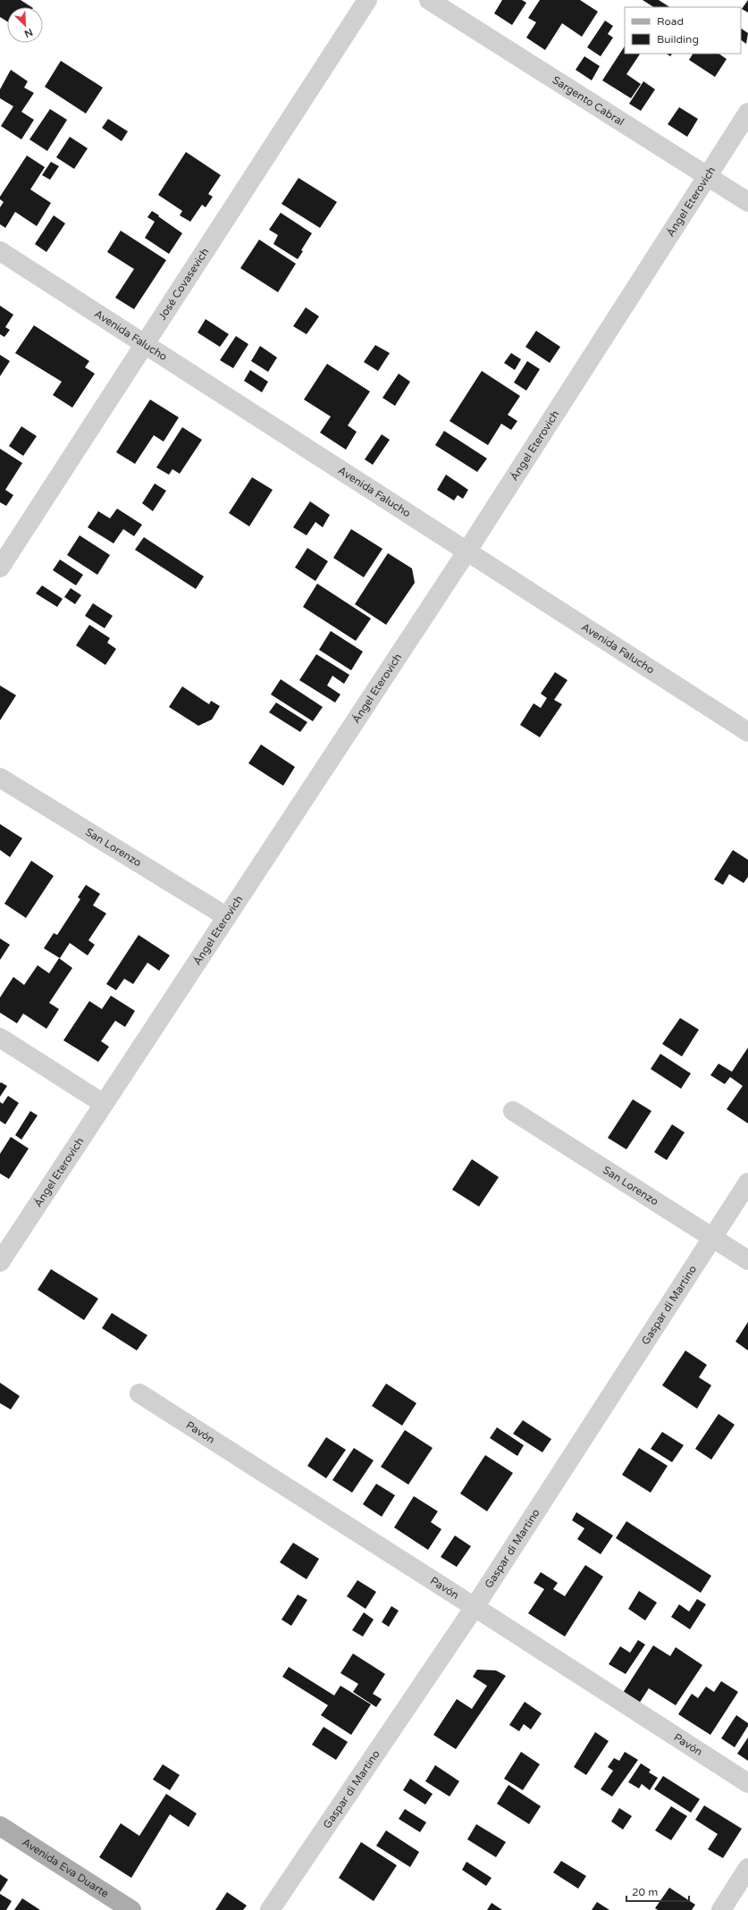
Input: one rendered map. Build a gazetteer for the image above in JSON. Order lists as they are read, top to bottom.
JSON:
{
  "streets": {
    "main road": ["Avenida Eva Duarte"],
    "street": [
      "Sargento Cabral",
      "Ángel Eterovich",
      "José Covasevich",
      "Avenida Falucho",
      "San Lorenzo",
      "Gaspar di Martino",
      "Pavón"
    ]
  },
  "crossings": [
    ["Sargento Cabral", "Ángel Eterovich"],
    ["Ángel Eterovich", "Avenida Falucho"],
    ["Ángel Eterovich", "San Lorenzo"],
    ["José Covasevich", "Avenida Falucho"],
    ["San Lorenzo", "Gaspar di Martino"],
    ["Gaspar di Martino", "Pavón"]
  ],
  "legend": ["Road", "Building"],
  "scale_bar": "20 m",
  "north": "bottom right"
}
